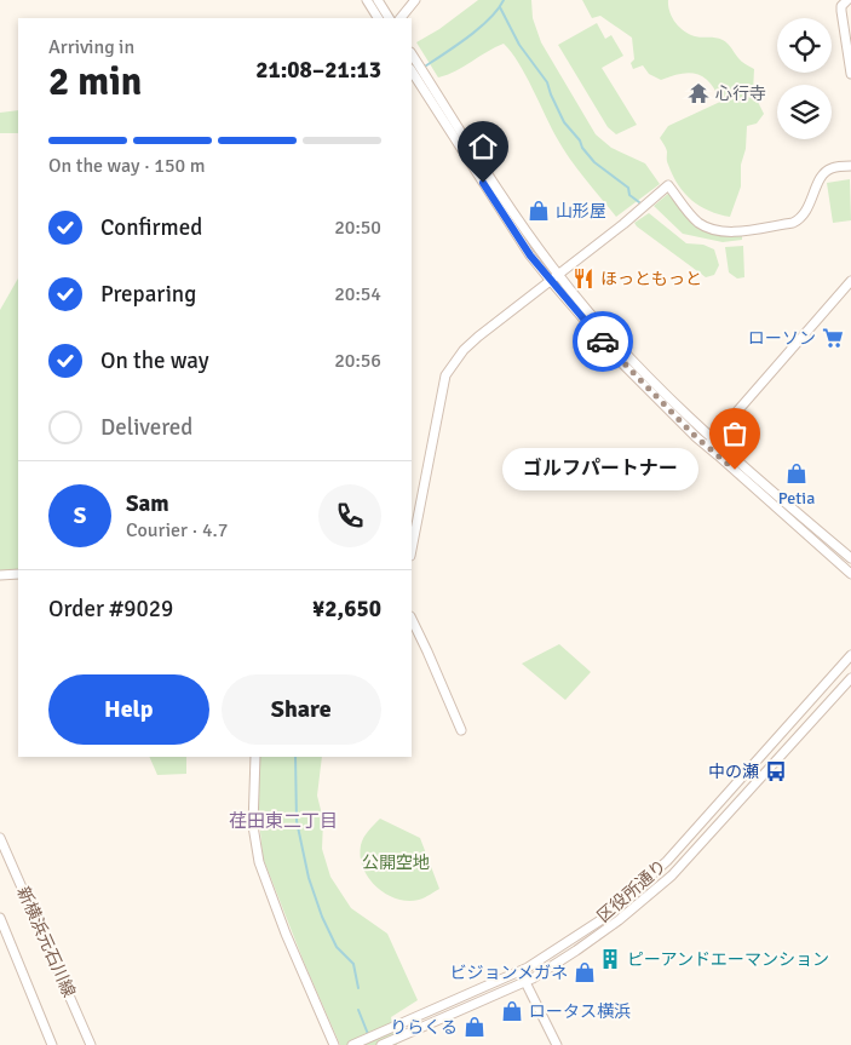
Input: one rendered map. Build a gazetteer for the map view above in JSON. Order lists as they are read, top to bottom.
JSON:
{
  "streets": {
    "street": ["区役所通り", "新横浜元石川線"]
  },
  "districts": ["荏田東二丁目"],
  "parks": ["公開空地"],
  "places": {
    "temple": ["心行寺"],
    "shop": [
      "山形屋",
      "Petia",
      "ビジョンメガネ",
      "ロータス横浜",
      "りらくる"
    ],
    "restaurant": ["ほっともっと"],
    "supermarket": ["ローソン"],
    "other": ["ゴルフパートナー"],
    "bus stop": ["中の瀬"],
    "building": ["ピーアンドエーマンション"]
  },
  "page": {
    "heading": ["2 min", "Arriving in", "21:08–21:13"],
    "panel": [
      "Sam",
      "Courier · 4.7",
      "Order #9029",
      "¥2,650"
    ],
    "bar": "On the way · 150 m",
    "list": [
      ["Confirmed", "20:50"],
      ["Preparing", "20:54"],
      ["On the way", "20:56"],
      "Delivered"
    ],
    "bubble": "ゴルフパートナー",
    "round": "S",
    "buttons": ["Help", "Share"]
  }
}
